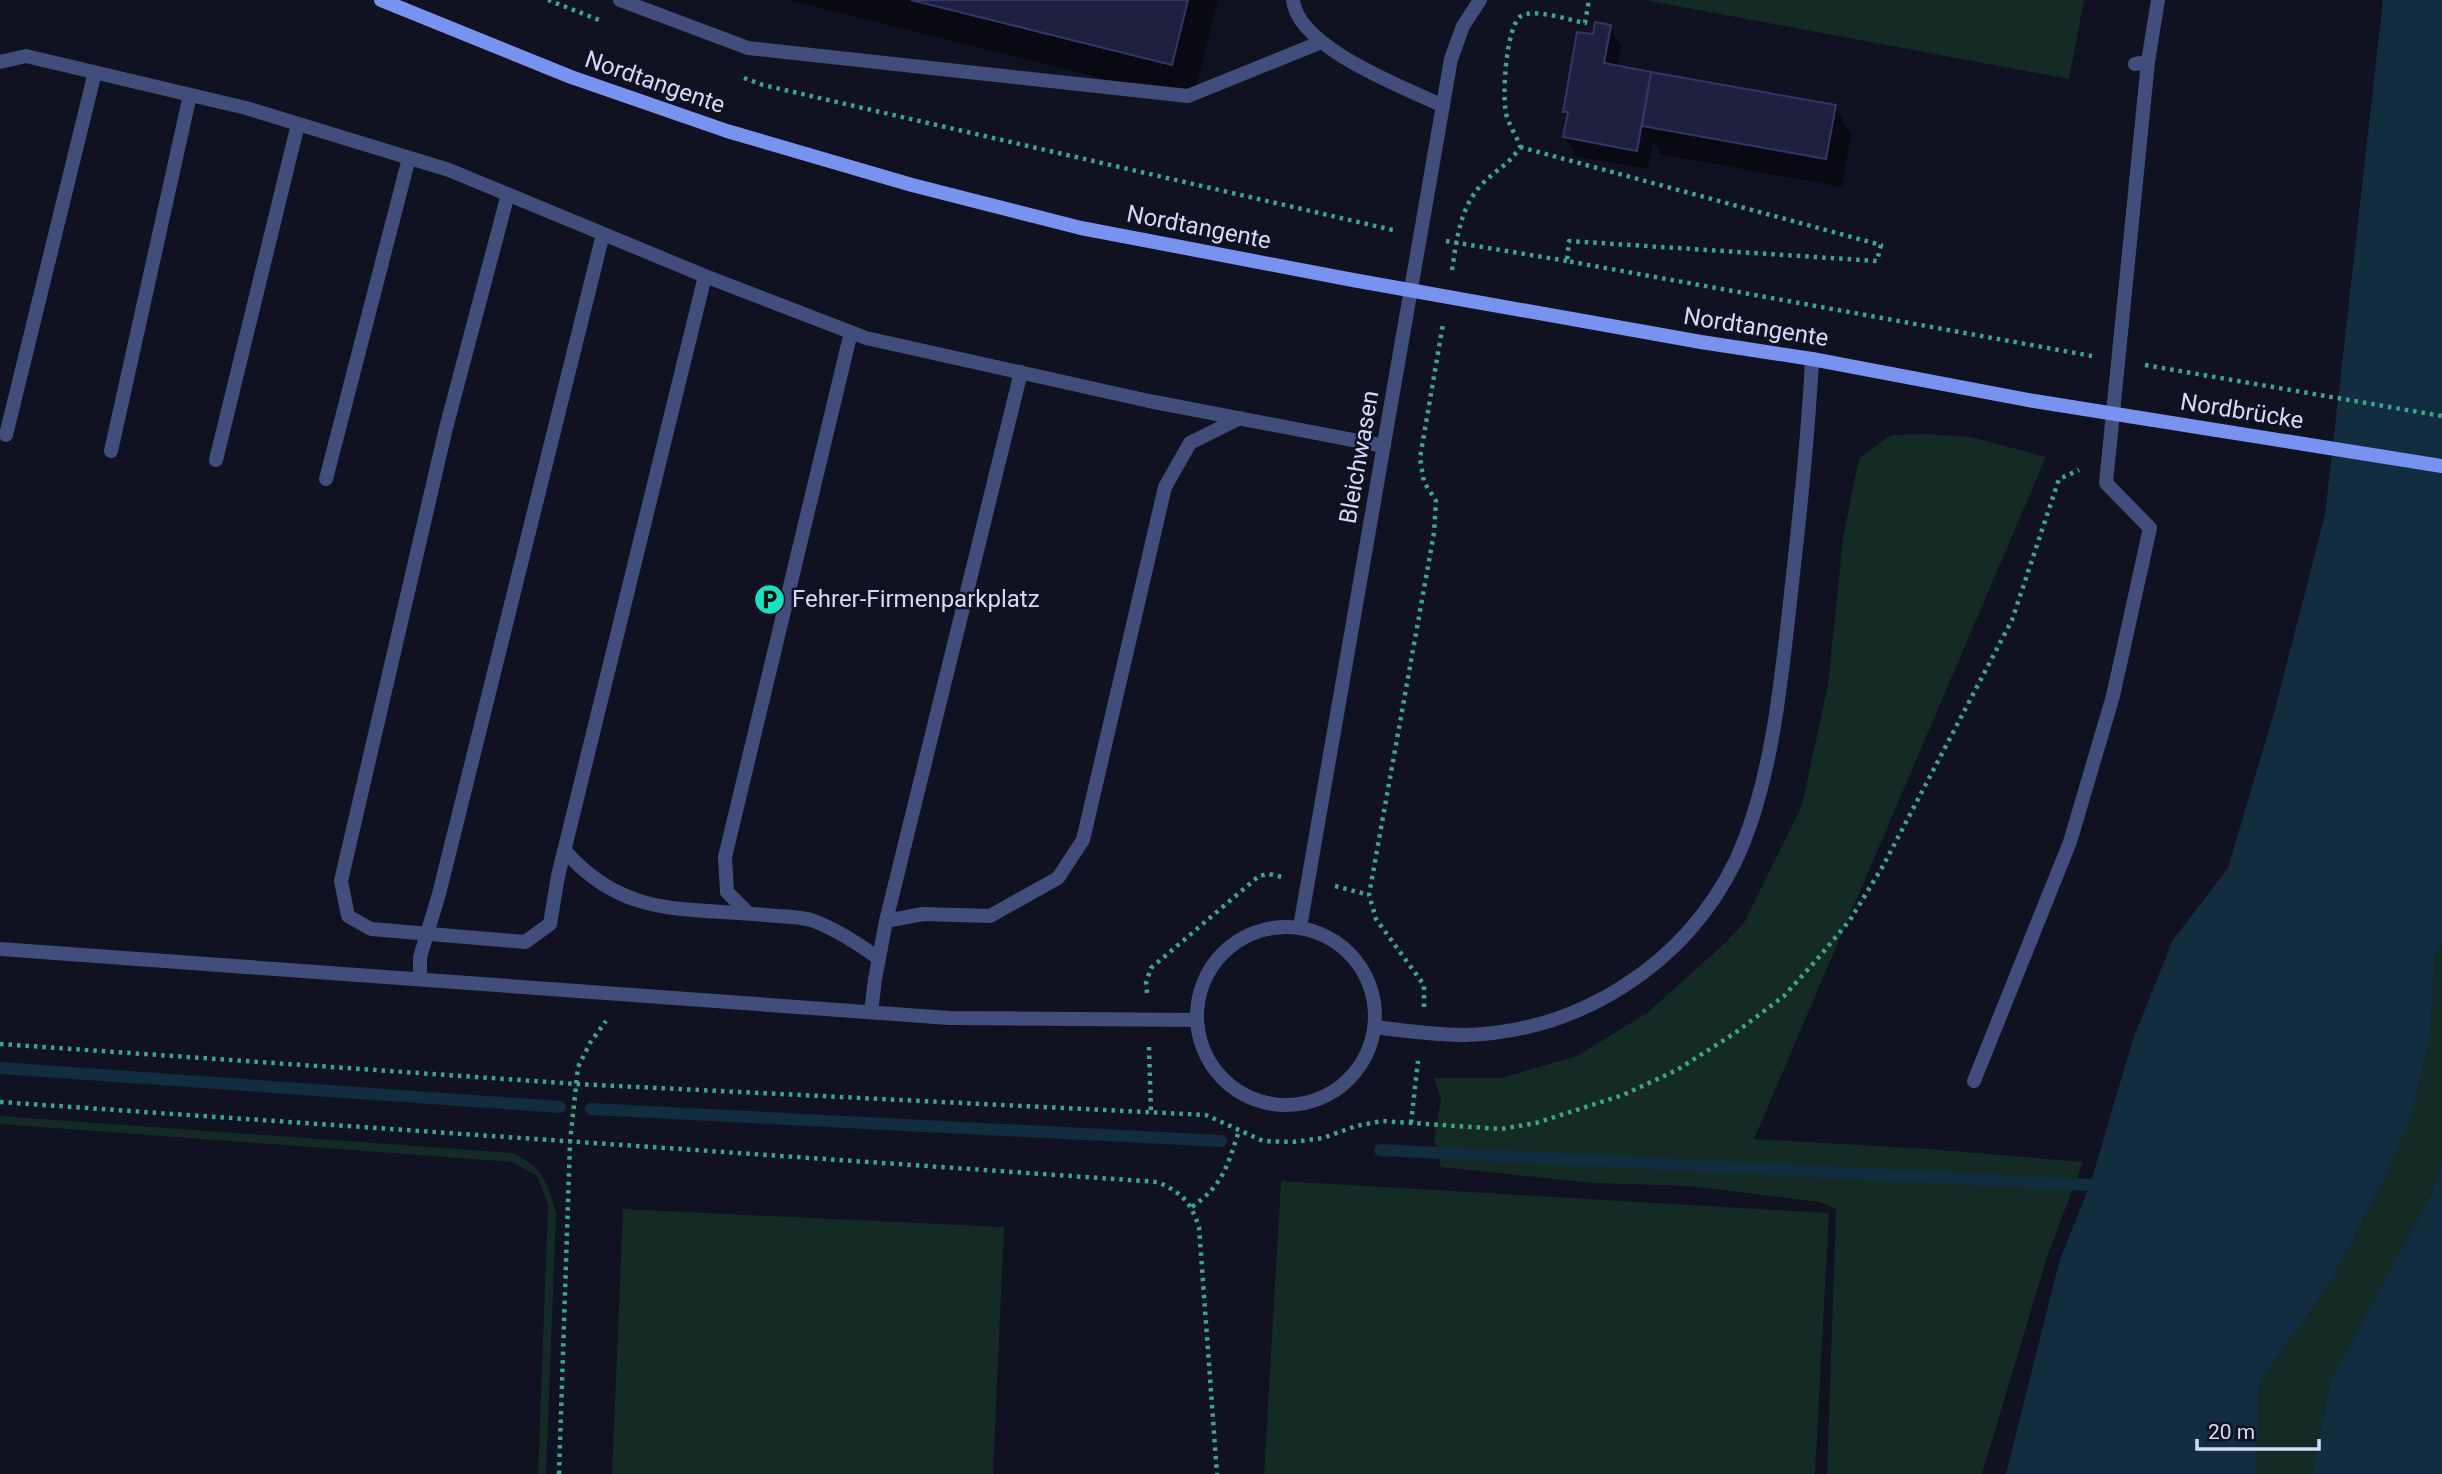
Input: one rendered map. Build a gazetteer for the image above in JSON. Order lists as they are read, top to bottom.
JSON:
{
  "streets": {
    "main road": ["Nordtangente", "Nordbrücke"],
    "street": ["Bleichwasen"]
  },
  "crossings": [
    ["Nordtangente", "Nordbrücke"]
  ],
  "places": {
    "parking": ["Fehrer-Firmenparkplatz"]
  },
  "scale_bar": "20 m"
}
